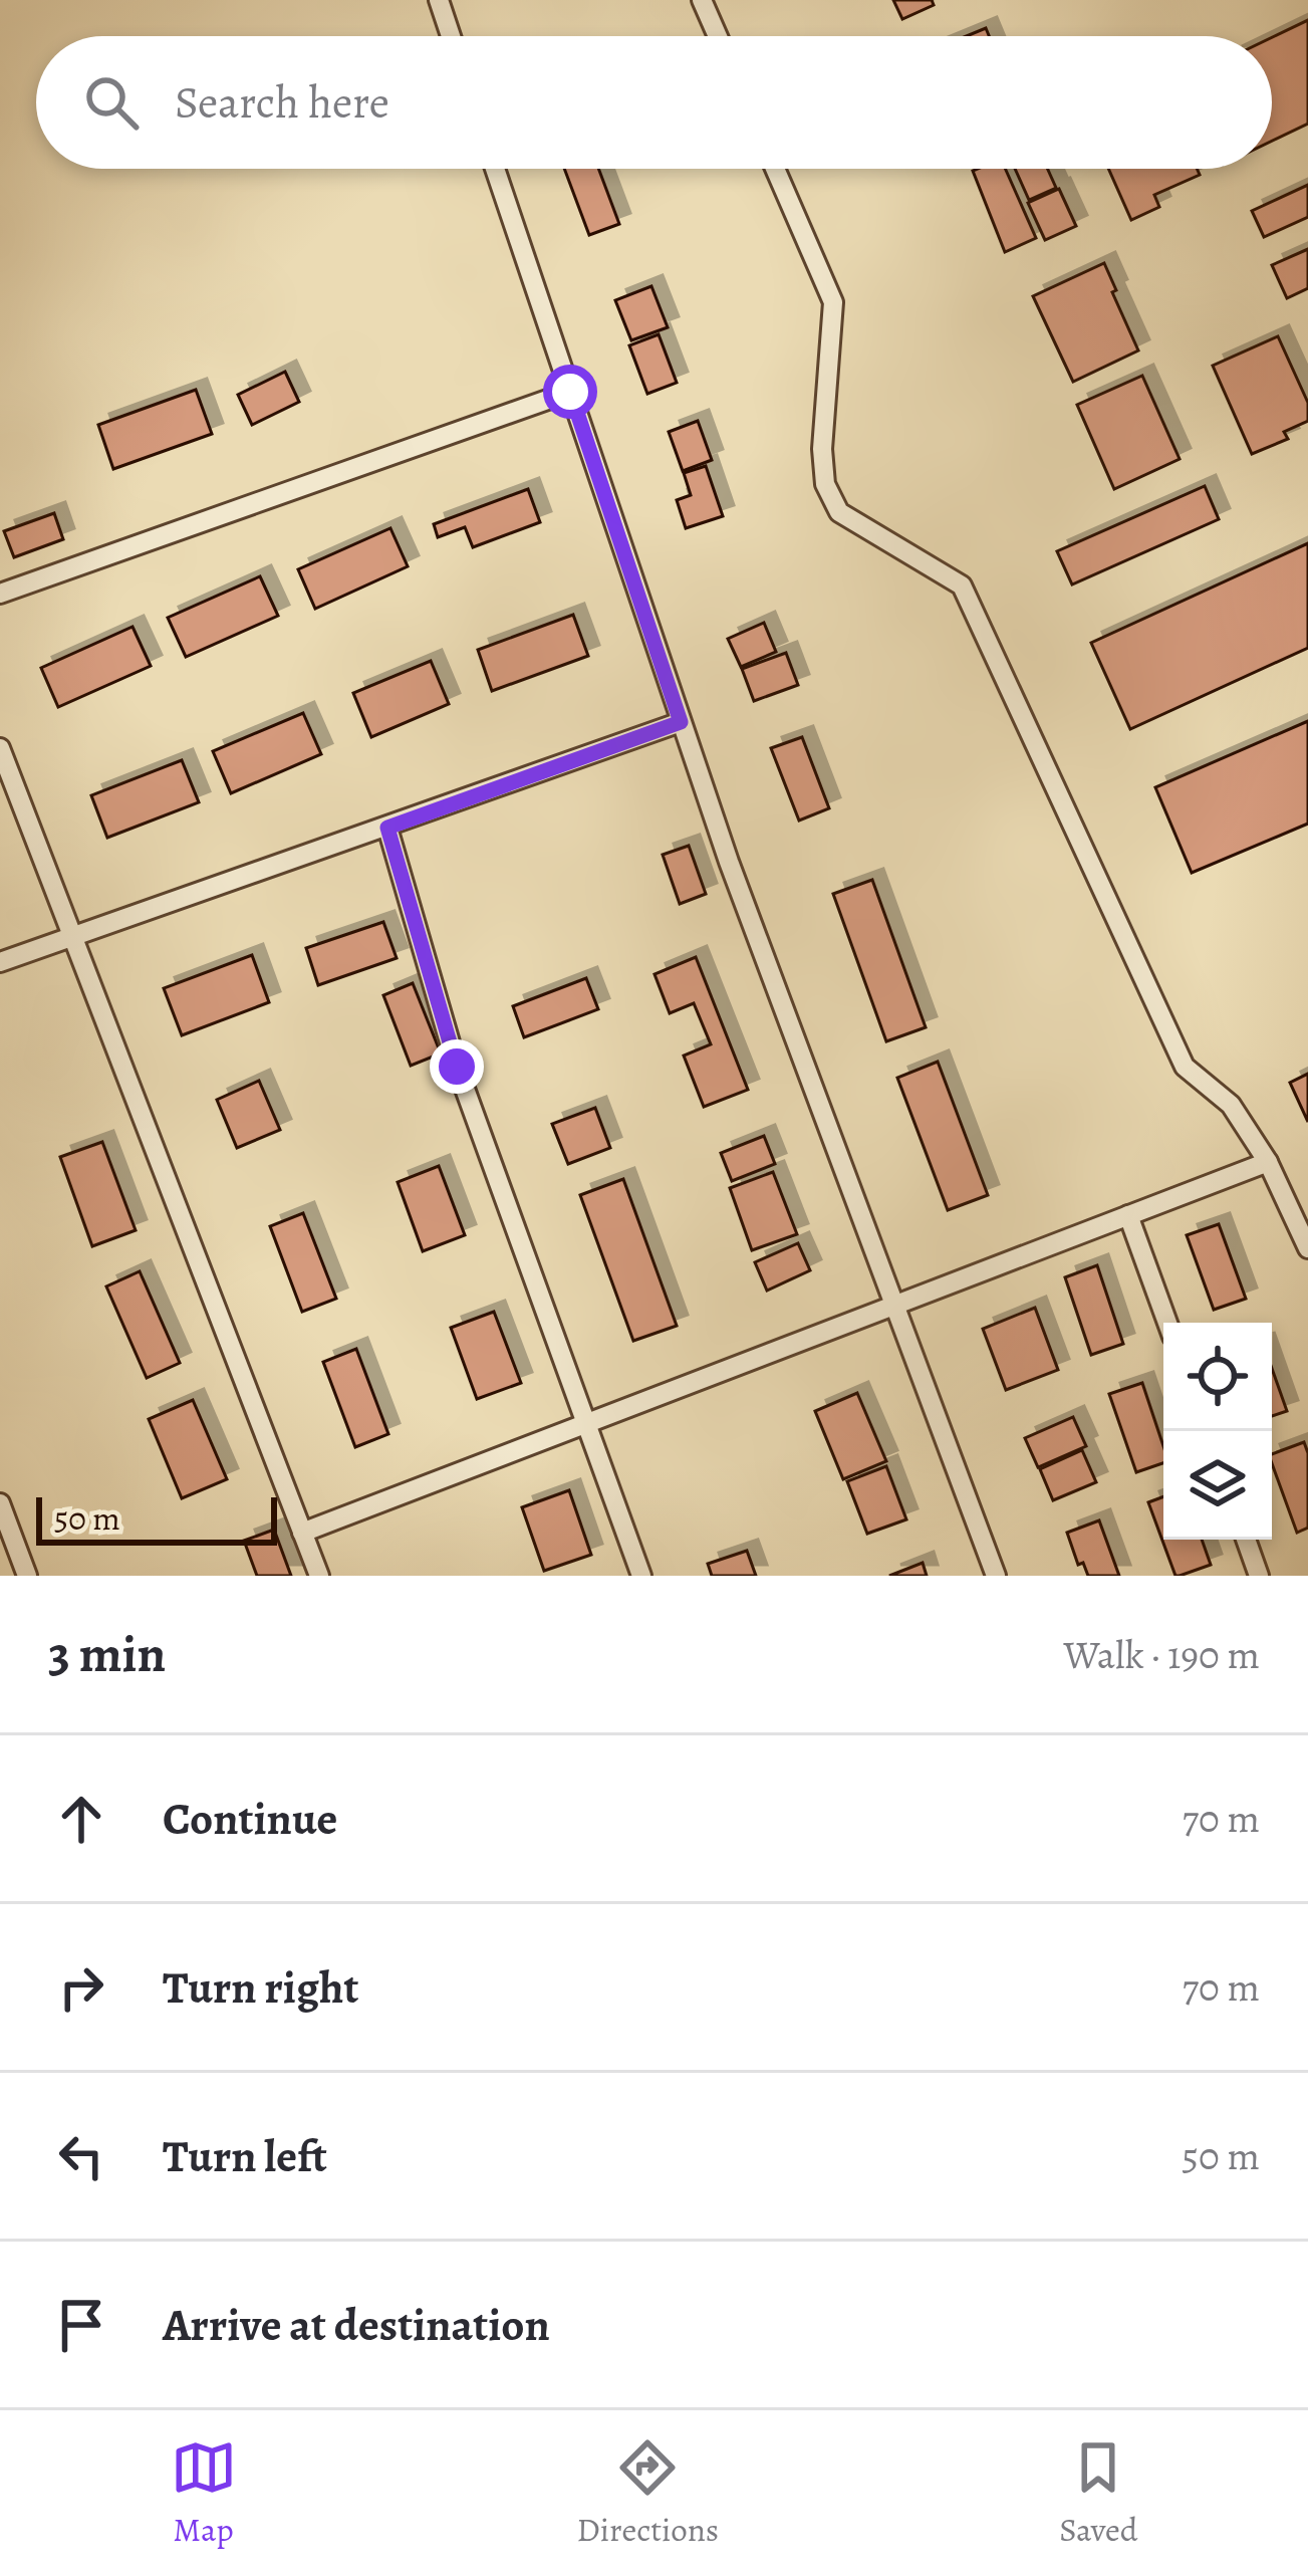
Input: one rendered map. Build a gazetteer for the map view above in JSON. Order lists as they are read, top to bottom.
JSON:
{
  "scale_bar": "50 m",
  "page": {
    "search": "Search here",
    "scale": "50 m",
    "heading": ["3 min", "Walk · 190 m"],
    "list": [
      ["Continue", "70 m"],
      ["Turn right", "70 m"],
      ["Turn left", "50 m"],
      "Arrive at destination"
    ],
    "nav": ["Map", "Directions", "Saved"]
  }
}
